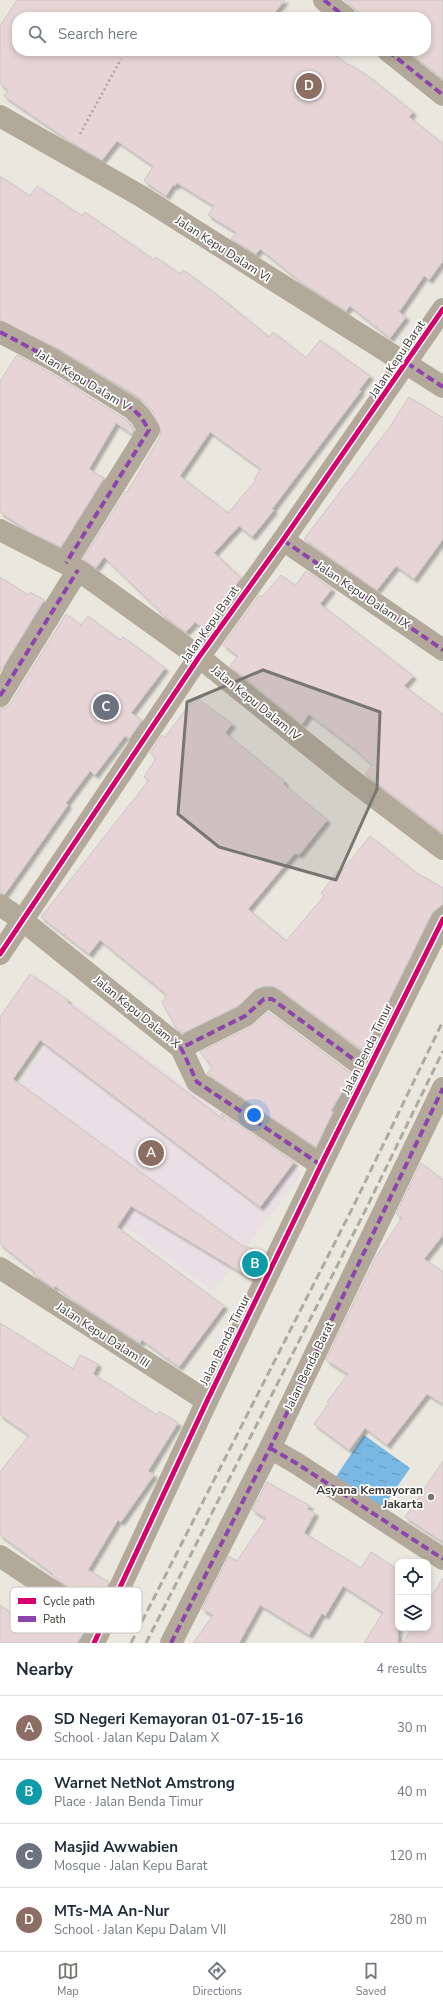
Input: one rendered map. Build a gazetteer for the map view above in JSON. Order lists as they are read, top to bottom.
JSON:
{
  "streets": {
    "street": [
      "Jalan Kepu Dalam VI",
      "Jalan Kepu Barat",
      "Jalan Kepu Dalam V",
      "Jalan Kepu Dalam IX",
      "Jalan Kepu Dalam IV",
      "Jalan Kepu Dalam X",
      "Jalan Benda Timur",
      "Jalan Kepu Dalam III",
      "Jalan Benda Barat"
    ]
  },
  "crossings": [
    ["Jalan Kepu Dalam VI", "Jalan Kepu Barat"],
    ["Jalan Kepu Barat", "Jalan Kepu Dalam IX"],
    ["Jalan Kepu Barat", "Jalan Kepu Dalam IV"],
    ["Jalan Kepu Barat", "Jalan Kepu Dalam X"],
    ["Jalan Kepu Dalam V", "Jalan Kepu Dalam IV"],
    ["Jalan Kepu Dalam X", "Jalan Benda Timur"],
    ["Jalan Benda Timur", "Jalan Kepu Dalam III"]
  ],
  "places": ["Asyana Kemayoran Jakarta"],
  "legend": ["Cycle path", "Path"],
  "page": {
    "search": "Search here",
    "pins": [
      "D",
      "C",
      "A",
      "B"
    ],
    "heading": ["Nearby", "4 results"],
    "list": [
      {
        "mark": "A",
        "name": "SD Negeri Kemayoran 01-07-15-16",
        "note": "School · Jalan Kepu Dalam X",
        "value": "30 m"
      },
      {
        "mark": "B",
        "name": "Warnet NetNot Amstrong",
        "note": "Place · Jalan Benda Timur",
        "value": "40 m"
      },
      {
        "mark": "C",
        "name": "Masjid Awwabien",
        "note": "Mosque · Jalan Kepu Barat",
        "value": "120 m"
      },
      {
        "mark": "D",
        "name": "MTs-MA An-Nur",
        "note": "School · Jalan Kepu Dalam VII",
        "value": "280 m"
      }
    ],
    "nav": ["Map", "Directions", "Saved"]
  }
}
